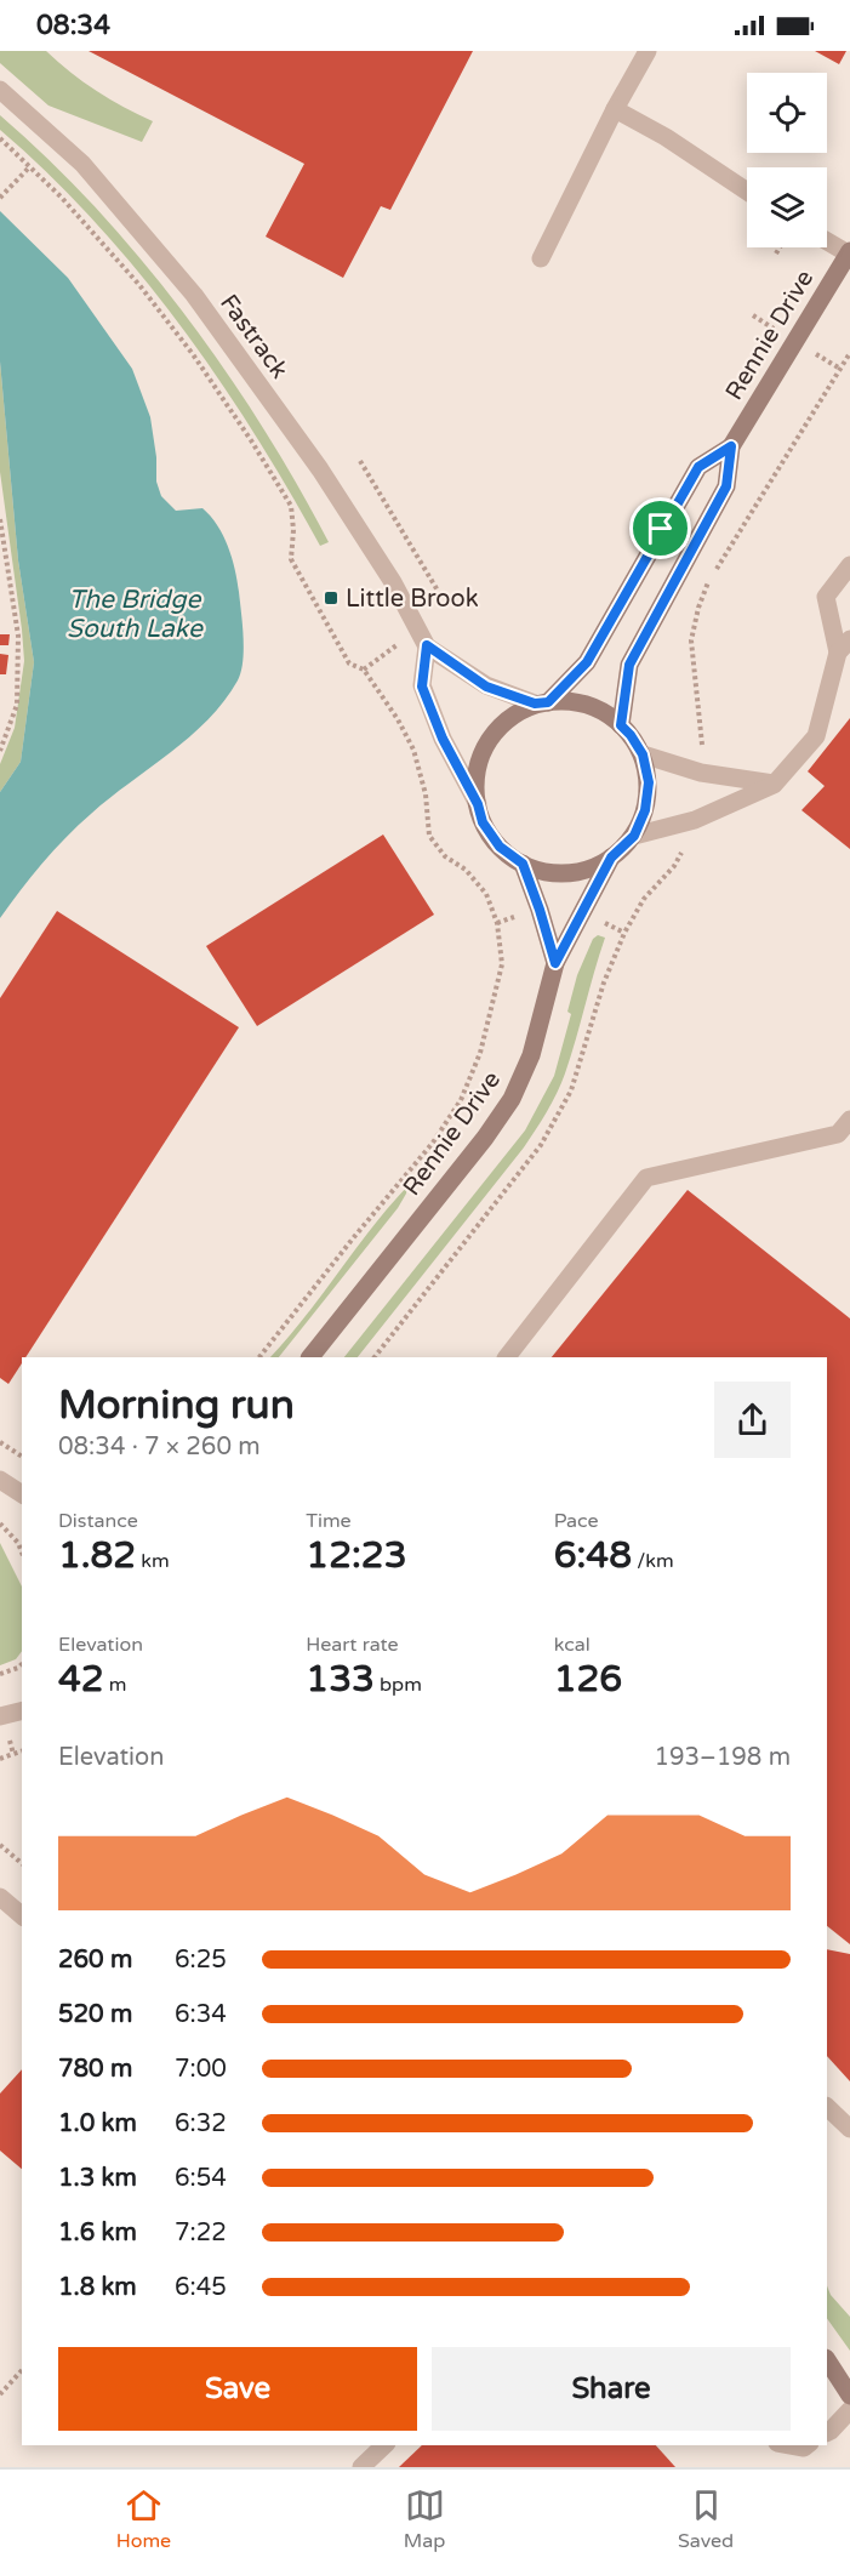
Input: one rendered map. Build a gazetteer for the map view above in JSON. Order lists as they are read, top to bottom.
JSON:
{
  "streets": {
    "street": ["Rennie Drive", "Fastrack"]
  },
  "crossings": [
    ["Rennie Drive", "Fastrack"]
  ],
  "water": ["The Bridge South Lake"],
  "places": {
    "transit": ["Little Brook"]
  },
  "page": {
    "status": "08:34",
    "heading": ["Morning run", "08:34 · 7 × 260 m"],
    "stats": [
      ["Distance", "1.82 km"],
      ["Time", "12:23"],
      ["Pace", "6:48 /km"],
      ["Elevation", "42 m"],
      ["Heart rate", "133 bpm"],
      ["kcal", "126"]
    ],
    "chart": ["Elevation", "193–198 m"],
    "list": [
      {
        "name": "260 m",
        "note": "6:25"
      },
      {
        "name": "520 m",
        "note": "6:34"
      },
      {
        "name": "780 m",
        "note": "7:00"
      },
      {
        "name": "1.0 km",
        "note": "6:32"
      },
      {
        "name": "1.3 km",
        "note": "6:54"
      },
      {
        "name": "1.6 km",
        "note": "7:22"
      },
      {
        "name": "1.8 km",
        "note": "6:45"
      }
    ],
    "buttons": ["Save", "Share"],
    "tabs": ["Home", "Map", "Saved"]
  }
}
